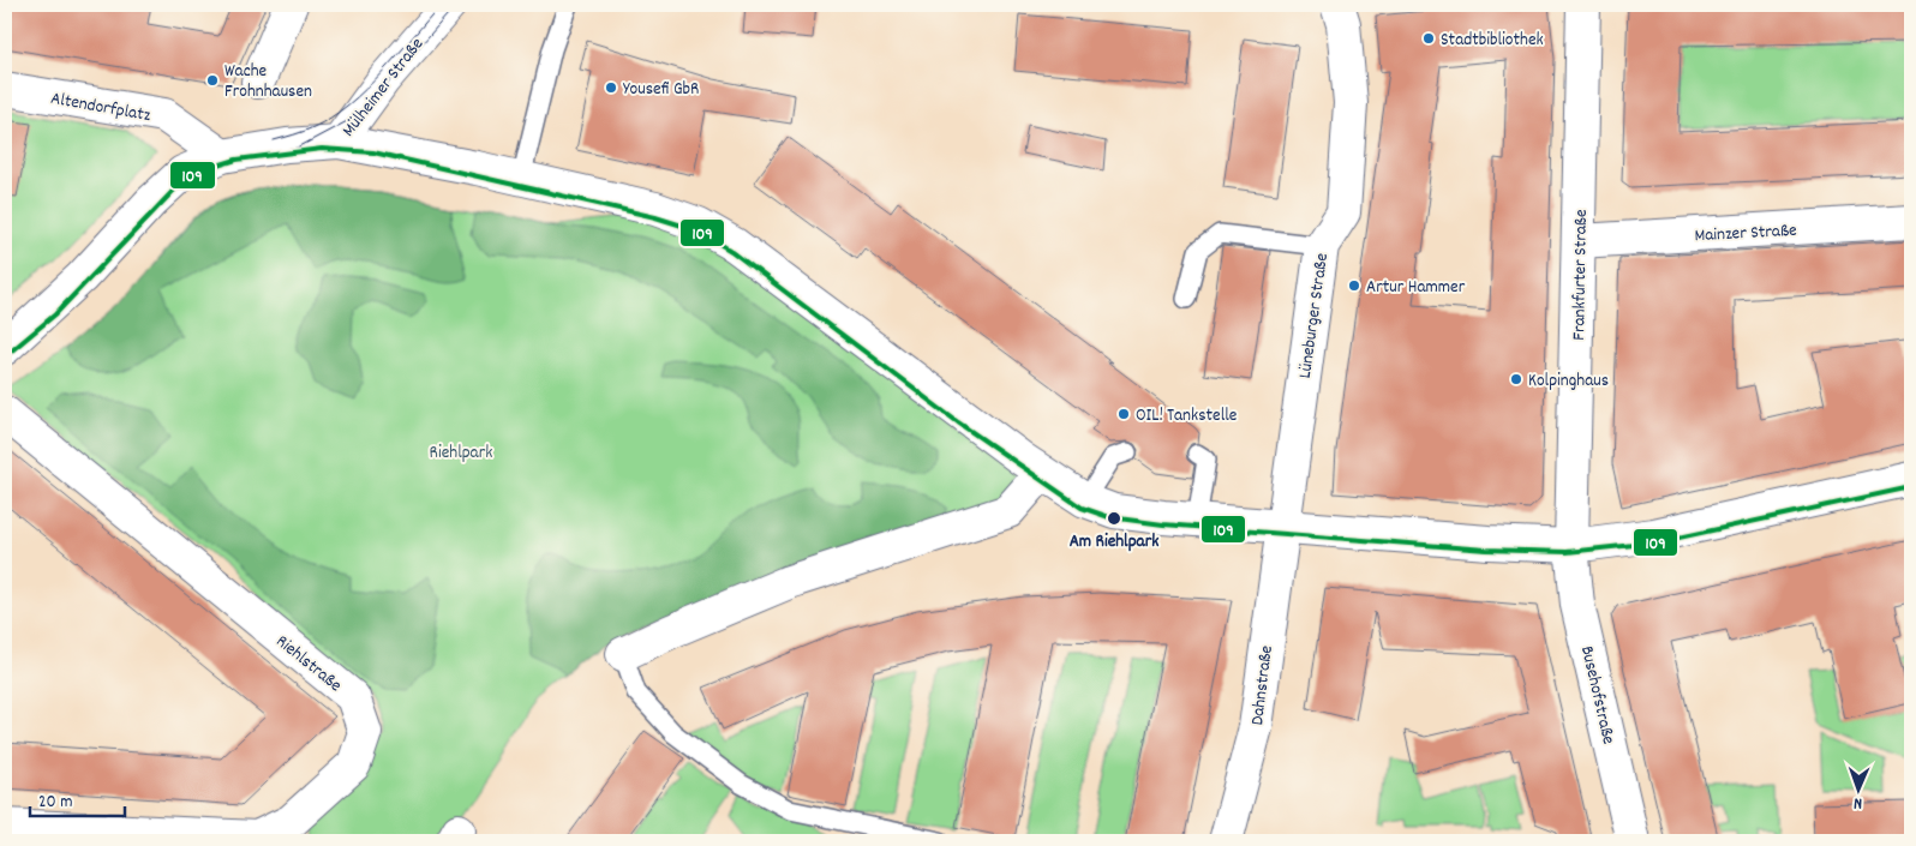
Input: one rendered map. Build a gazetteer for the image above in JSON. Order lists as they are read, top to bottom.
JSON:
{
  "streets": {
    "street": [
      "Mülheimer Straße",
      "Altendorfplatz",
      "Mainzer Straße",
      "Frankfurter Straße",
      "Lüneburger Straße",
      "Riehlstraße",
      "Dahnstraße",
      "Busehofstraße"
    ]
  },
  "crossings": [
    ["Mainzer Straße", "Frankfurter Straße"],
    ["Frankfurter Straße", "Busehofstraße"],
    ["Lüneburger Straße", "Dahnstraße"]
  ],
  "parks": ["Riehlpark"],
  "places": [
    "Stadtbibliothek",
    "Wache Frohnhausen",
    "Yousefi GbR",
    "Artur Hammer",
    "Kolpinghaus",
    "OIL! Tankstelle",
    "Am Riehlpark"
  ],
  "lines": ["transit line 109"],
  "scale_bar": "20 m",
  "north": "bottom"
}
